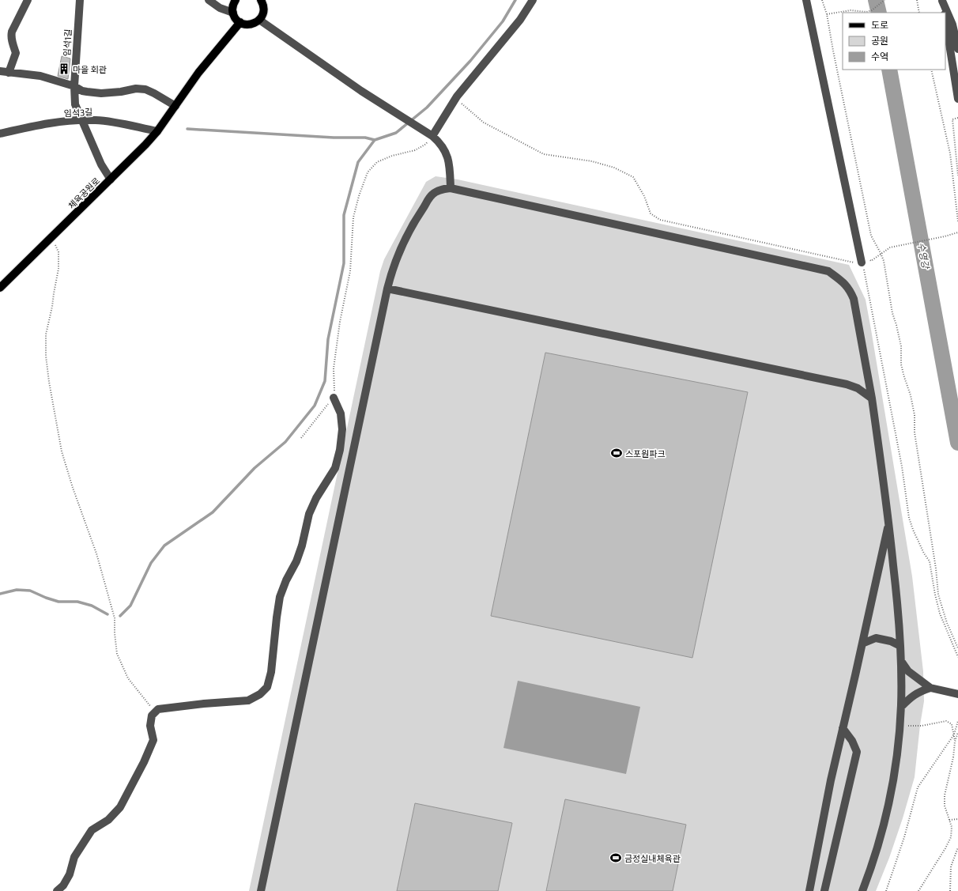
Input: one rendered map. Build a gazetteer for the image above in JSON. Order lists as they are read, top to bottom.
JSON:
{
  "streets": {
    "main road": ["체육공원로"],
    "street": ["임석1길", "임석3길"]
  },
  "crossings": [
    ["임석1길", "임석3길"],
    ["임석1길", "체육공원로"],
    ["임석3길", "체육공원로"]
  ],
  "water": ["수영강"],
  "places": {
    "building": ["마을 회관"],
    "sports": ["스포원파크", "금정실내체육관"]
  },
  "legend": ["도로", "공원", "수역"]
}
